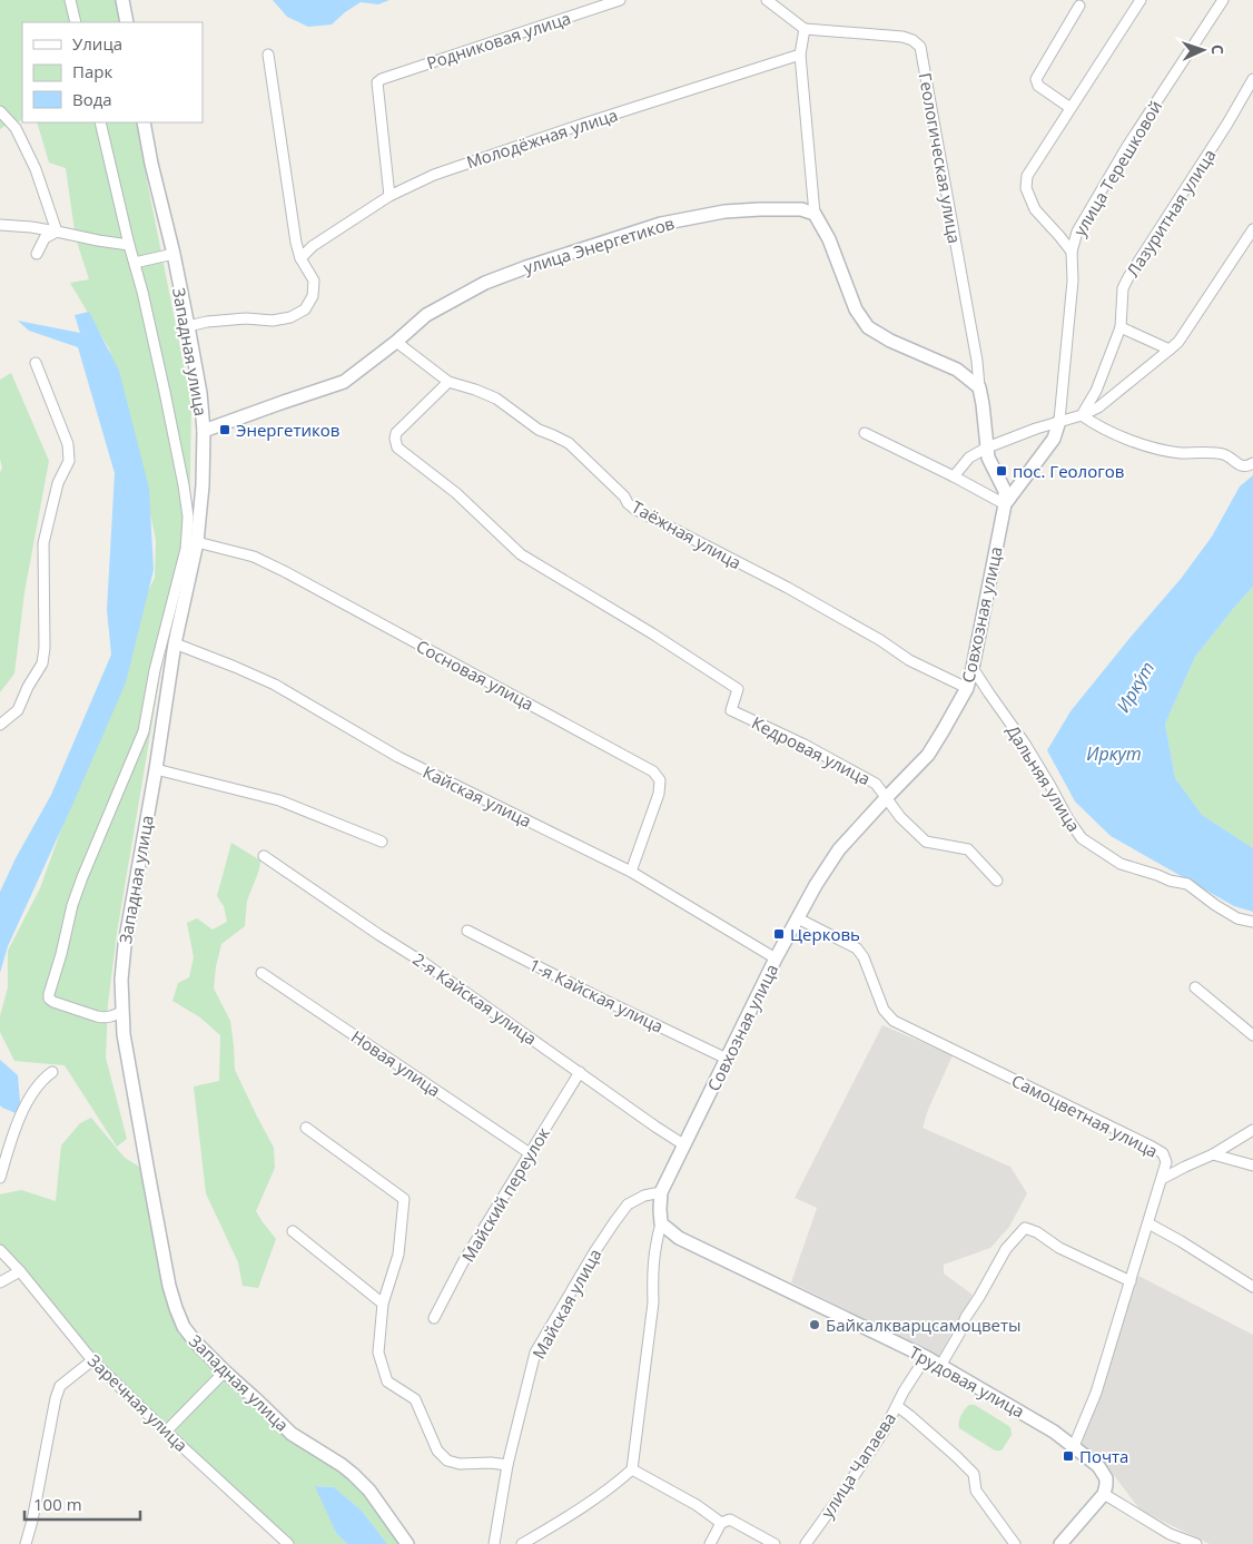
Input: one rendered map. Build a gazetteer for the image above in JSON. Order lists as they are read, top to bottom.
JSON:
{
  "streets": {
    "street": [
      "Родниковая улица",
      "Молодёжная улица",
      "Геологическая улица",
      "улица Терешковой",
      "Лазуритная улица",
      "улица Энергетиков",
      "Западная улица",
      "Таёжная улица",
      "Совхозная улица",
      "Сосновая улица",
      "Кедровая улица",
      "Дальняя улица",
      "Кайская улица",
      "1-я Кайская улица",
      "2-я Кайская улица",
      "Новая улица",
      "Самоцветная улица",
      "Майский переулок",
      "Майская улица",
      "Трудовая улица",
      "Заречная улица",
      "улица Чапаева"
    ]
  },
  "crossings": [
    ["Родниковая улица", "Молодёжная улица"],
    ["улица Терешковой", "Совхозная улица"],
    ["улица Энергетиков", "Западная улица"],
    ["улица Энергетиков", "Таёжная улица"],
    ["Западная улица", "Сосновая улица"],
    ["Западная улица", "Кайская улица"],
    ["Таёжная улица", "Совхозная улица"],
    ["Таёжная улица", "Кедровая улица"],
    ["Совхозная улица", "Кедровая улица"],
    ["Совхозная улица", "Дальняя улица"],
    ["Совхозная улица", "Кайская улица"],
    ["Совхозная улица", "1-я Кайская улица"],
    ["Совхозная улица", "2-я Кайская улица"],
    ["Совхозная улица", "Самоцветная улица"],
    ["Совхозная улица", "Майская улица"],
    ["Совхозная улица", "Трудовая улица"],
    ["Сосновая улица", "Кайская улица"],
    ["2-я Кайская улица", "Майский переулок"],
    ["Новая улица", "Майский переулок"],
    ["Самоцветная улица", "Трудовая улица"],
    ["Трудовая улица", "улица Чапаева"]
  ],
  "water": ["Ирку́т", "Иркут"],
  "places": {
    "transit": [
      "Энергетиков",
      "пос. Геологов",
      "Церковь",
      "Почта"
    ],
    "other": ["Байкалкварцсамоцветы"]
  },
  "legend": ["Улица", "Парк", "Вода"],
  "scale_bar": "100 m",
  "north": "right"
}
